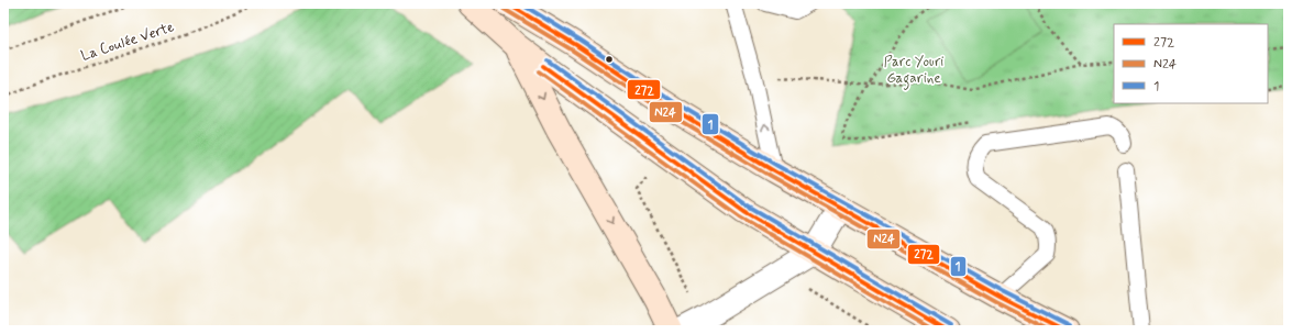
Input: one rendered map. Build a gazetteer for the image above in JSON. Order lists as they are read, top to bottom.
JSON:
{
  "streets": {
    "path": ["La Coulée Verte"]
  },
  "parks": ["Parc Youri Gagarine"],
  "lines": ["transit line 272", "transit line 1", "transit line N24"],
  "legend": ["272", "N24", "1"]
}
